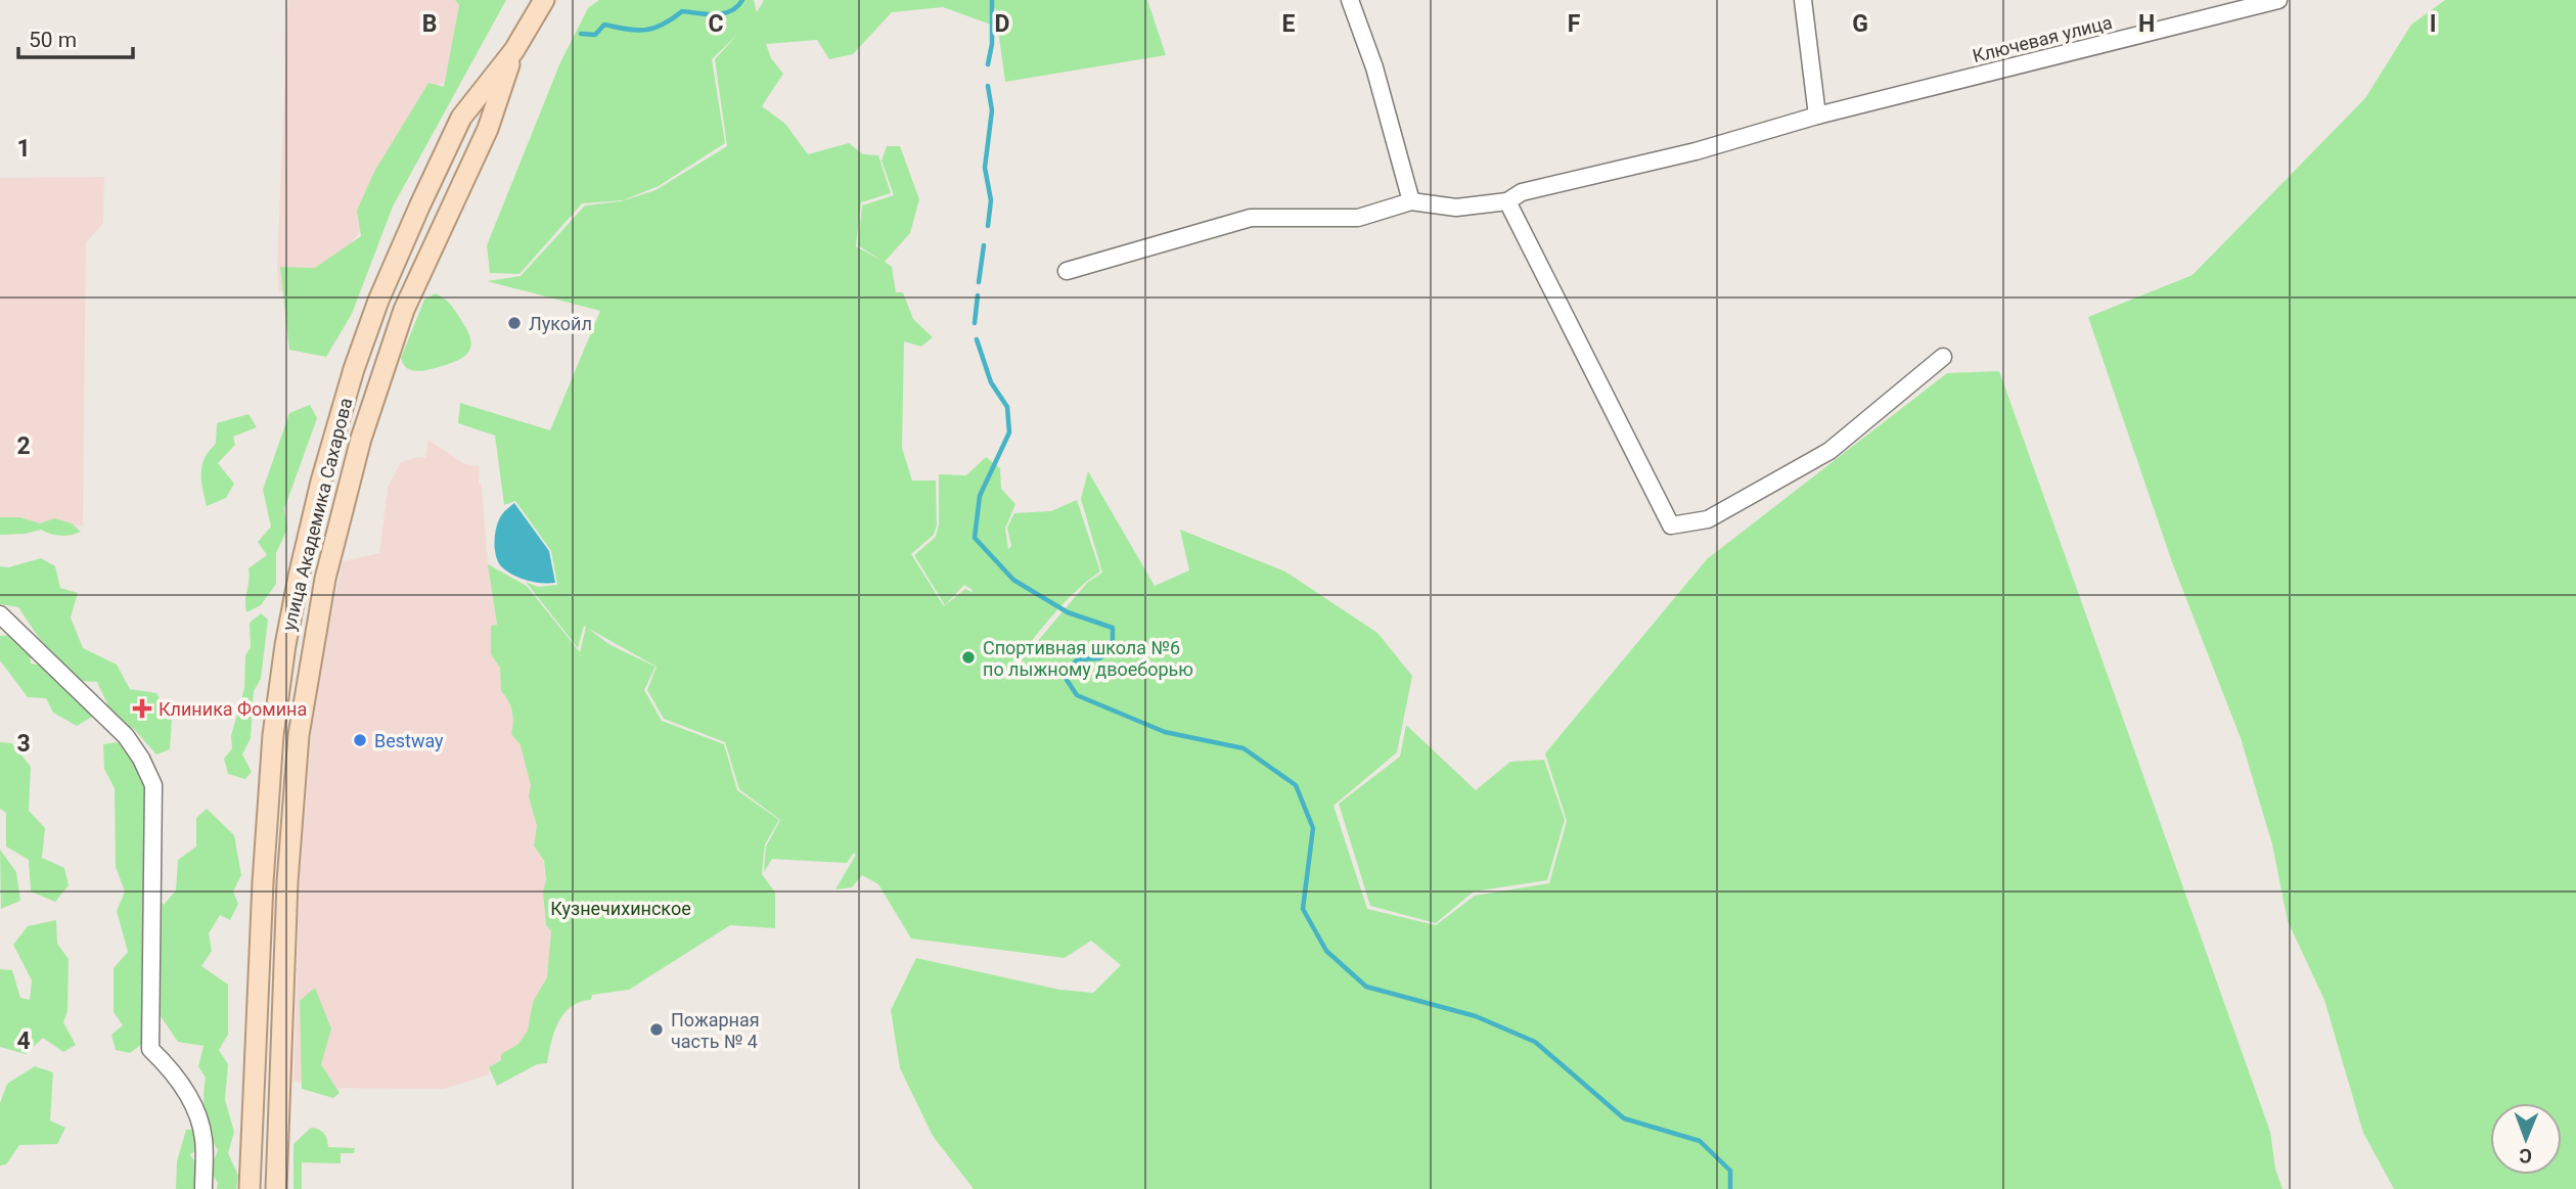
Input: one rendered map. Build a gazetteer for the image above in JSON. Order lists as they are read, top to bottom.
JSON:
{
  "streets": {
    "main road": ["улица Академика Сахарова"],
    "street": ["Ключевая улица"]
  },
  "parks": ["Кузнечихинское"],
  "places": {
    "other": [
      "Лукойл",
      "Спортивная школа №6 по лыжному двоеборью",
      "Bestway",
      "Пожарная часть № 4"
    ],
    "health": ["Клиника Фомина"]
  },
  "scale_bar": "50 m",
  "north": "bottom",
  "grid": {
    "columns": [
      "B",
      "C",
      "D",
      "E",
      "F",
      "G",
      "H",
      "I"
    ],
    "rows": [
      "1",
      "2",
      "3",
      "4"
    ]
  }
}
